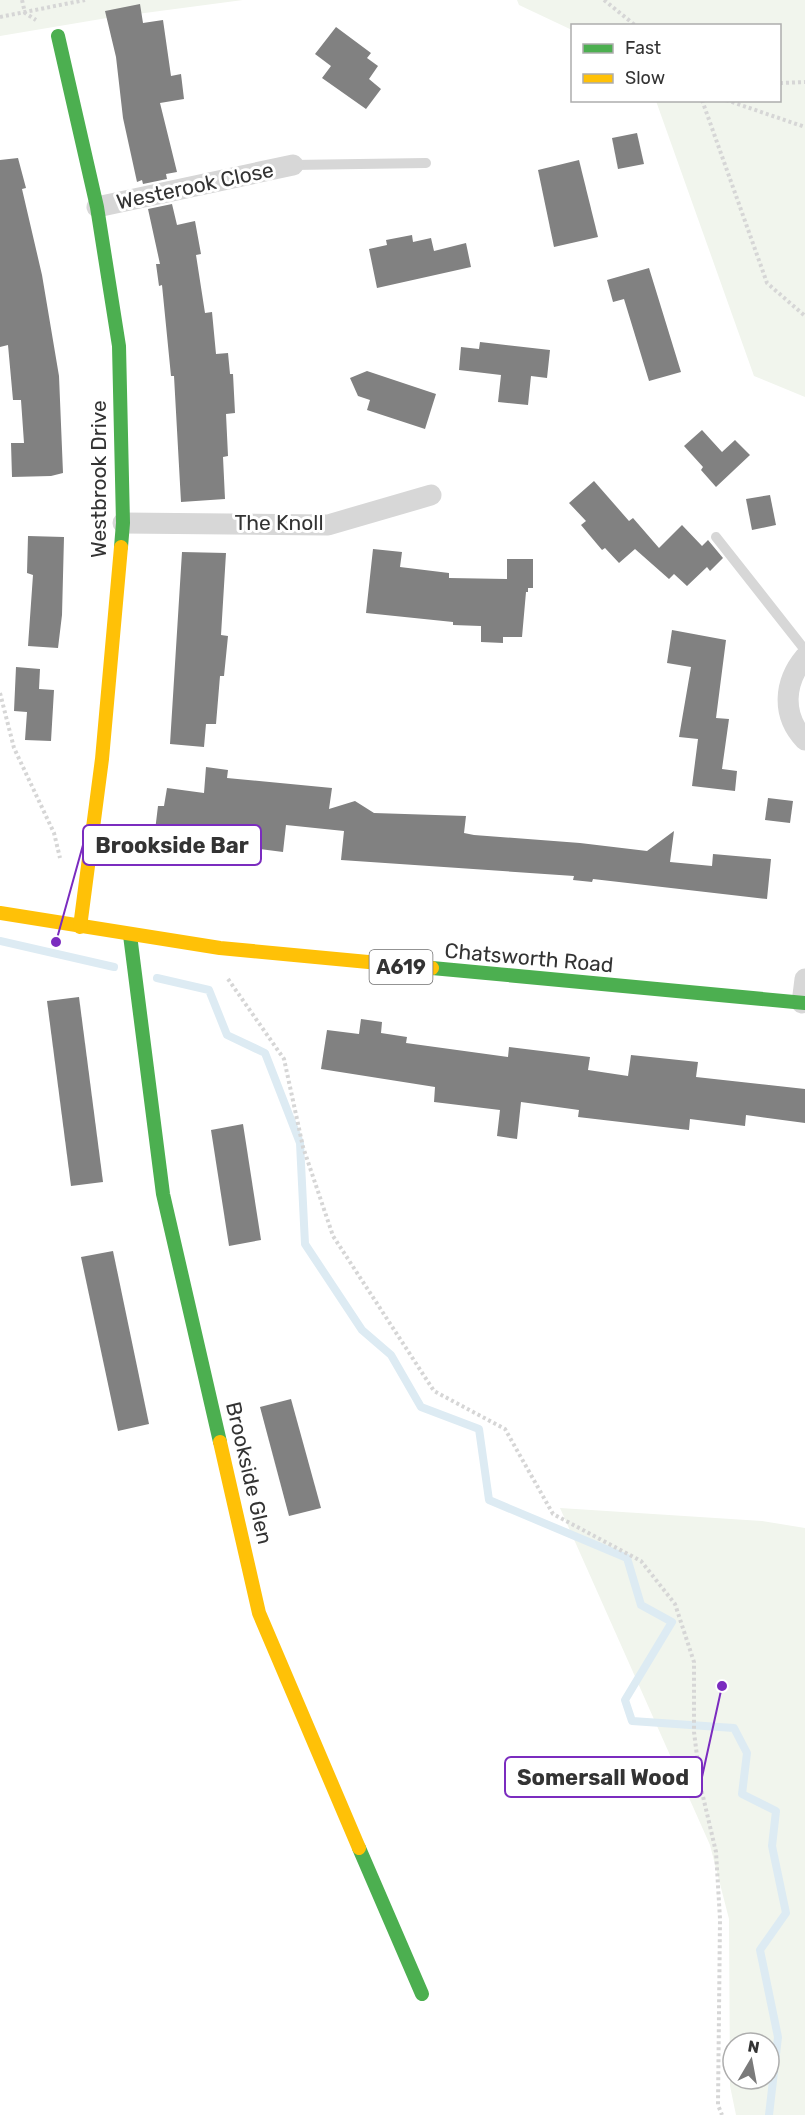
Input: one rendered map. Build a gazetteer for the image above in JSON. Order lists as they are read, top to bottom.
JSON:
{
  "streets": {
    "main road": [
      "Westbrook Drive",
      "Chatsworth Road",
      "A619",
      "Brookside Glen"
    ],
    "street": ["Westerook Close", "The Knoll"]
  },
  "crossings": [
    ["Westerook Close", "Westbrook Drive"],
    ["Westbrook Drive", "The Knoll"],
    ["Westbrook Drive", "Chatsworth Road"],
    ["Chatsworth Road", "Brookside Glen"]
  ],
  "places": ["Brookside Bar", "Somersall Wood"],
  "legend": ["Fast", "Slow"],
  "north": "top"
}
